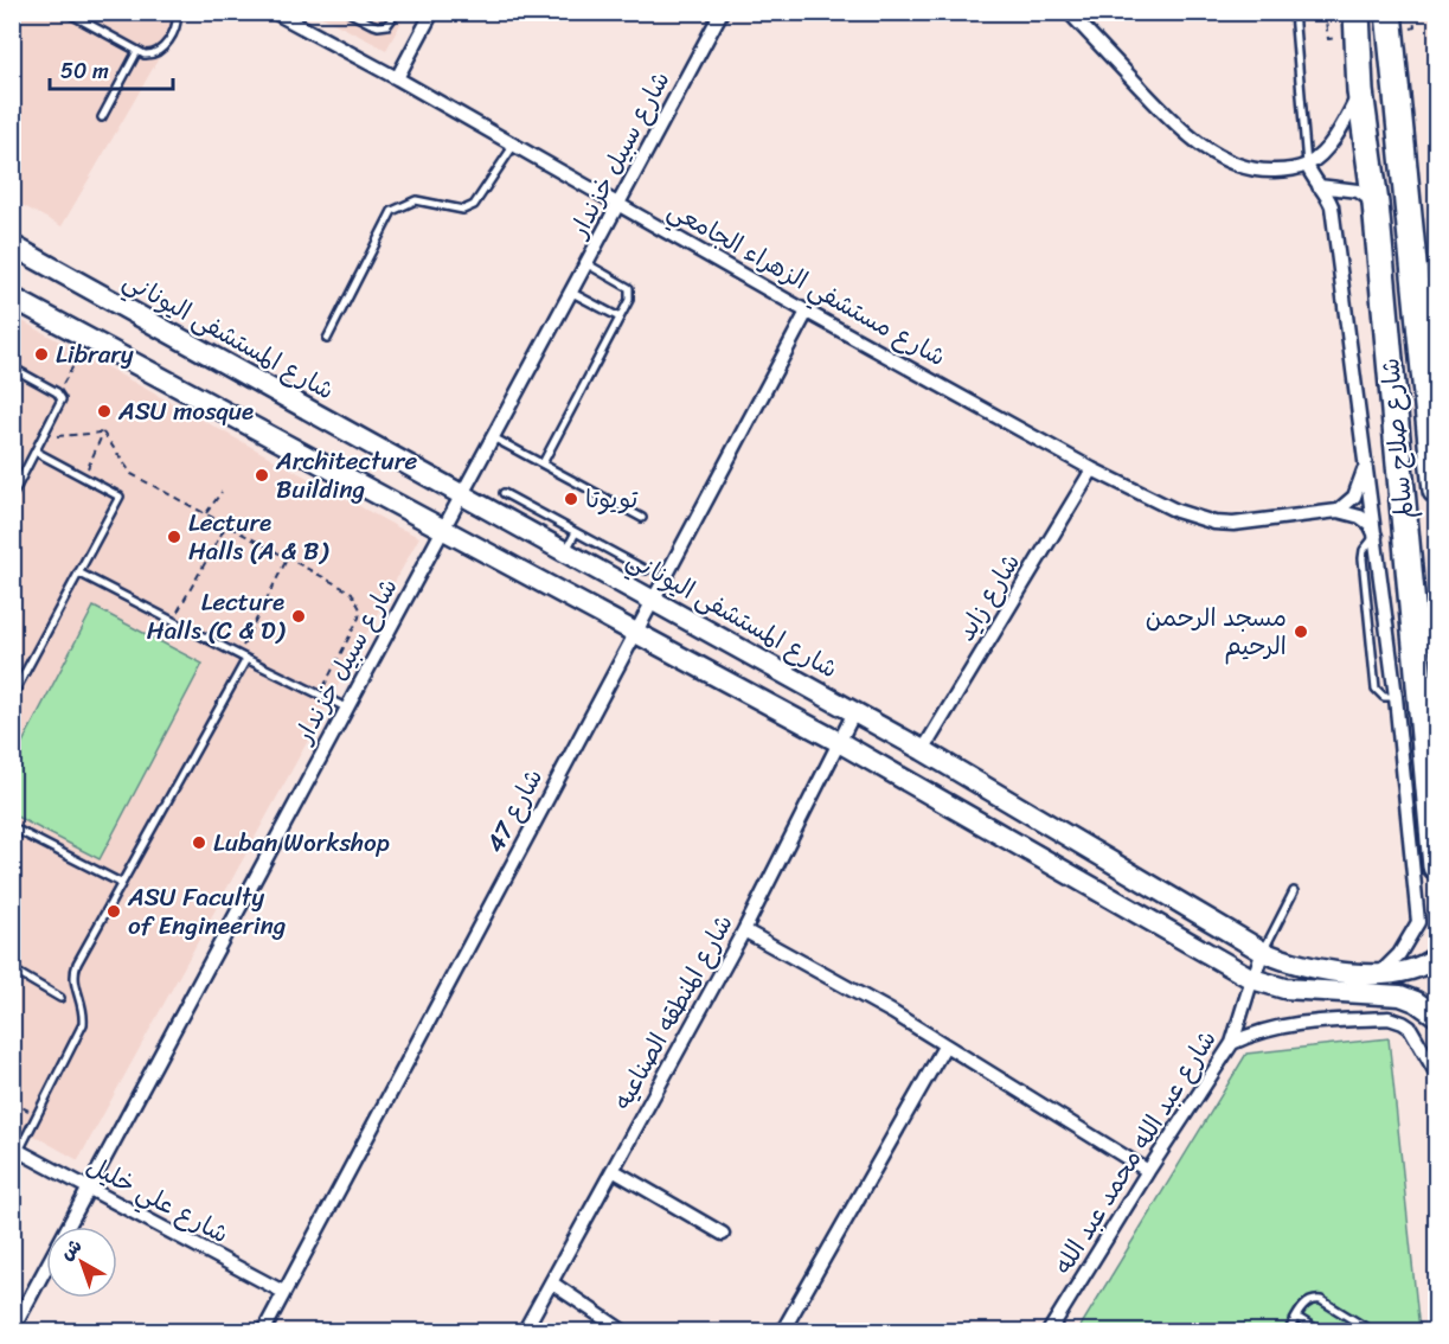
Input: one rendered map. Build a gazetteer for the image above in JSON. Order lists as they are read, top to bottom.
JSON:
{
  "streets": {
    "highway": ["شارع صلاح سالم"],
    "street": [
      "شارع سبيل خزندار",
      "شارع مستشفي الزهراء الجامعي",
      "شارع المستشفى اليوناني",
      "شارع زايد",
      "شارع 47",
      "شارع المنطقه الصناعيه",
      "شارع عبد الله محمد عبد الله",
      "شارع علي خليل"
    ]
  },
  "crossings": [
    ["شارع سبيل خزندار", "شارع مستشفي الزهراء الجامعي"],
    ["شارع سبيل خزندار", "شارع المستشفى اليوناني"],
    ["شارع سبيل خزندار", "شارع علي خليل"],
    ["شارع مستشفي الزهراء الجامعي", "شارع زايد"],
    ["شارع مستشفي الزهراء الجامعي", "شارع 47"],
    ["شارع المستشفى اليوناني", "شارع زايد"],
    ["شارع المستشفى اليوناني", "شارع 47"],
    ["شارع المستشفى اليوناني", "شارع المنطقه الصناعيه"],
    ["شارع المستشفى اليوناني", "شارع عبد الله محمد عبد الله"],
    ["شارع 47", "شارع علي خليل"]
  ],
  "places": [
    "Library",
    "ASU mosque",
    "Architecture Building",
    "تويوتا",
    "Lecture Halls (A & B)",
    "Lecture Halls (C & D)",
    "مسجد الرحمن الرحيم",
    "Luban Workshop",
    "ASU Faculty of Engineering"
  ],
  "scale_bar": "50 m",
  "north": "top left"
}
